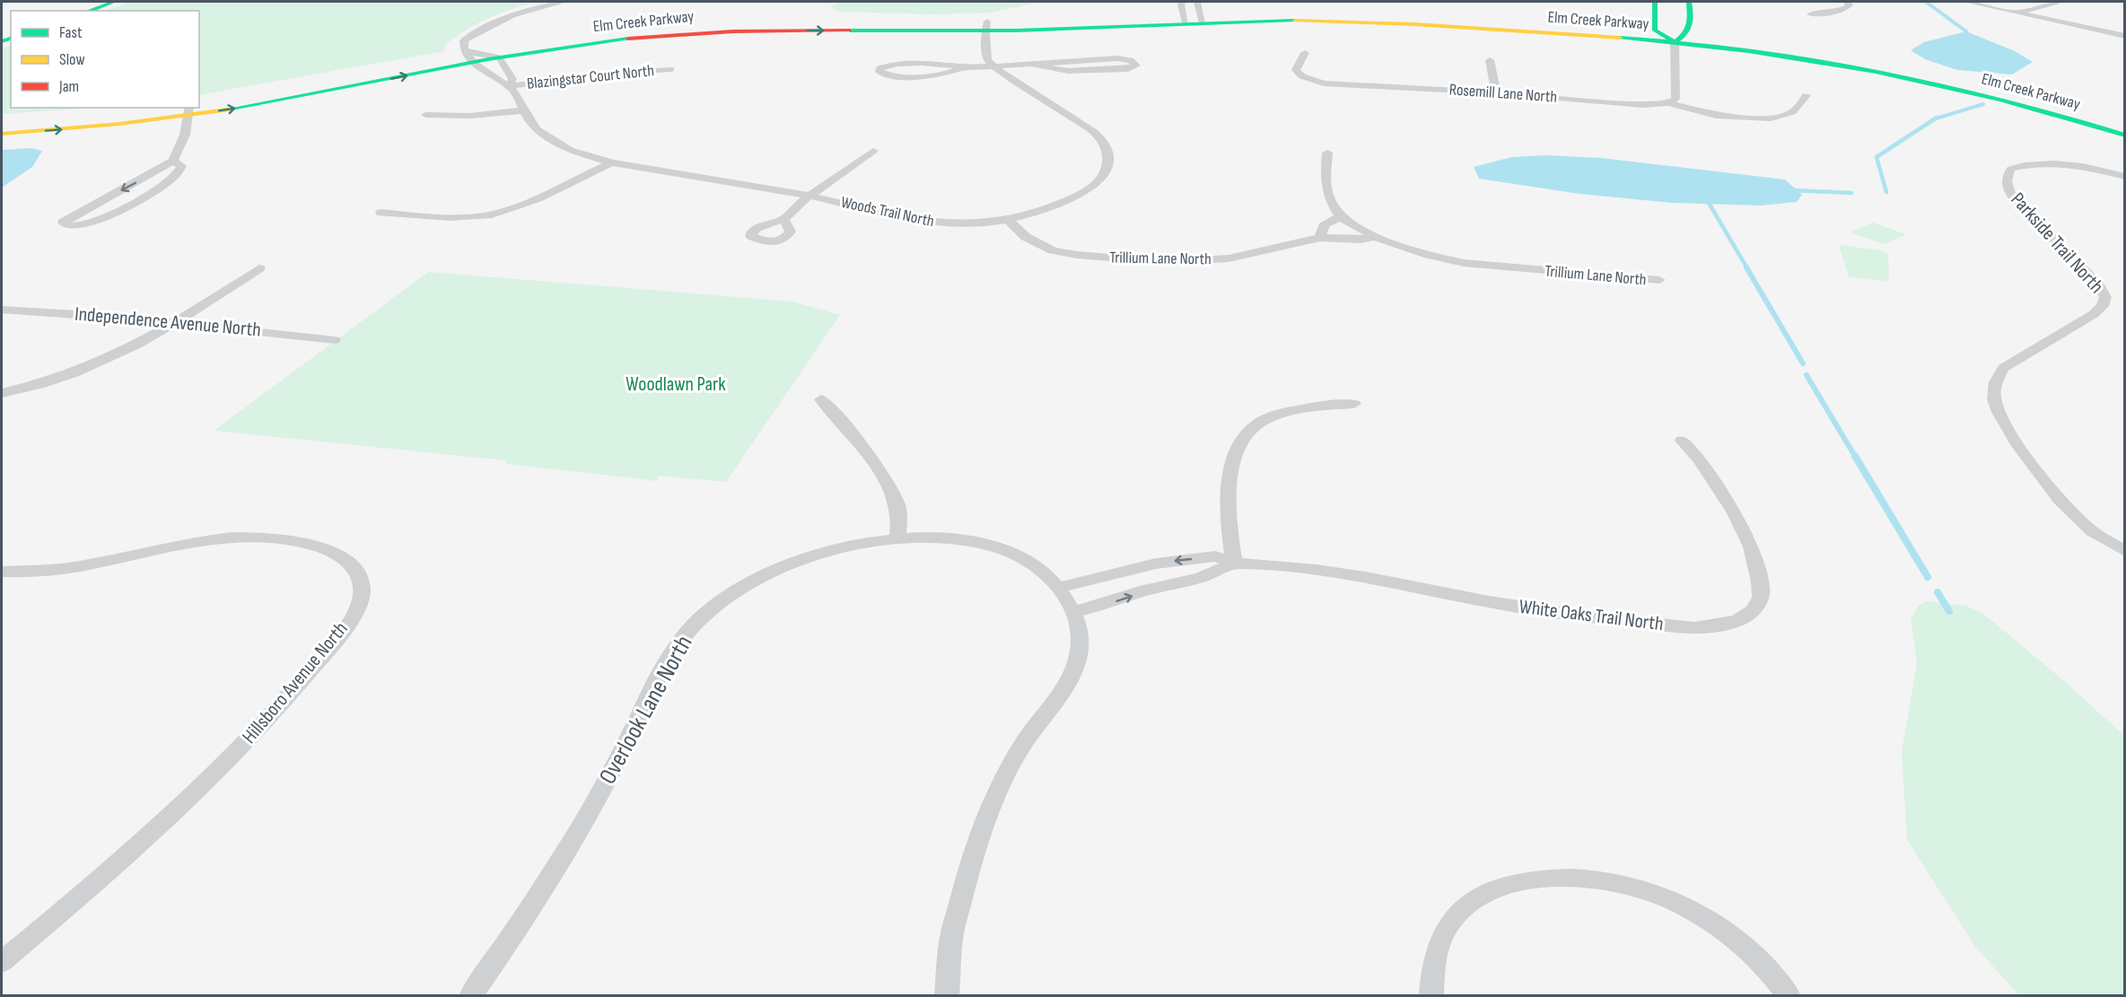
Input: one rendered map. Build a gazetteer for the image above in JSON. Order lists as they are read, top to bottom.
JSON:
{
  "streets": {
    "street": [
      "Elm Creek Parkway",
      "Blazingstar Court North",
      "Rosemill Lane North",
      "Woods Trail North",
      "Parkside Trail North",
      "Trillium Lane North",
      "Independence Avenue North",
      "White Oaks Trail North",
      "Hillsboro Avenue North",
      "Overlook Lane North"
    ]
  },
  "crossings": [
    ["Elm Creek Parkway", "Woods Trail North"],
    ["Blazingstar Court North", "Woods Trail North"],
    ["Woods Trail North", "Trillium Lane North"],
    ["White Oaks Trail North", "Overlook Lane North"]
  ],
  "parks": ["Woodlawn Park"],
  "legend": ["Fast", "Slow", "Jam"]
}
